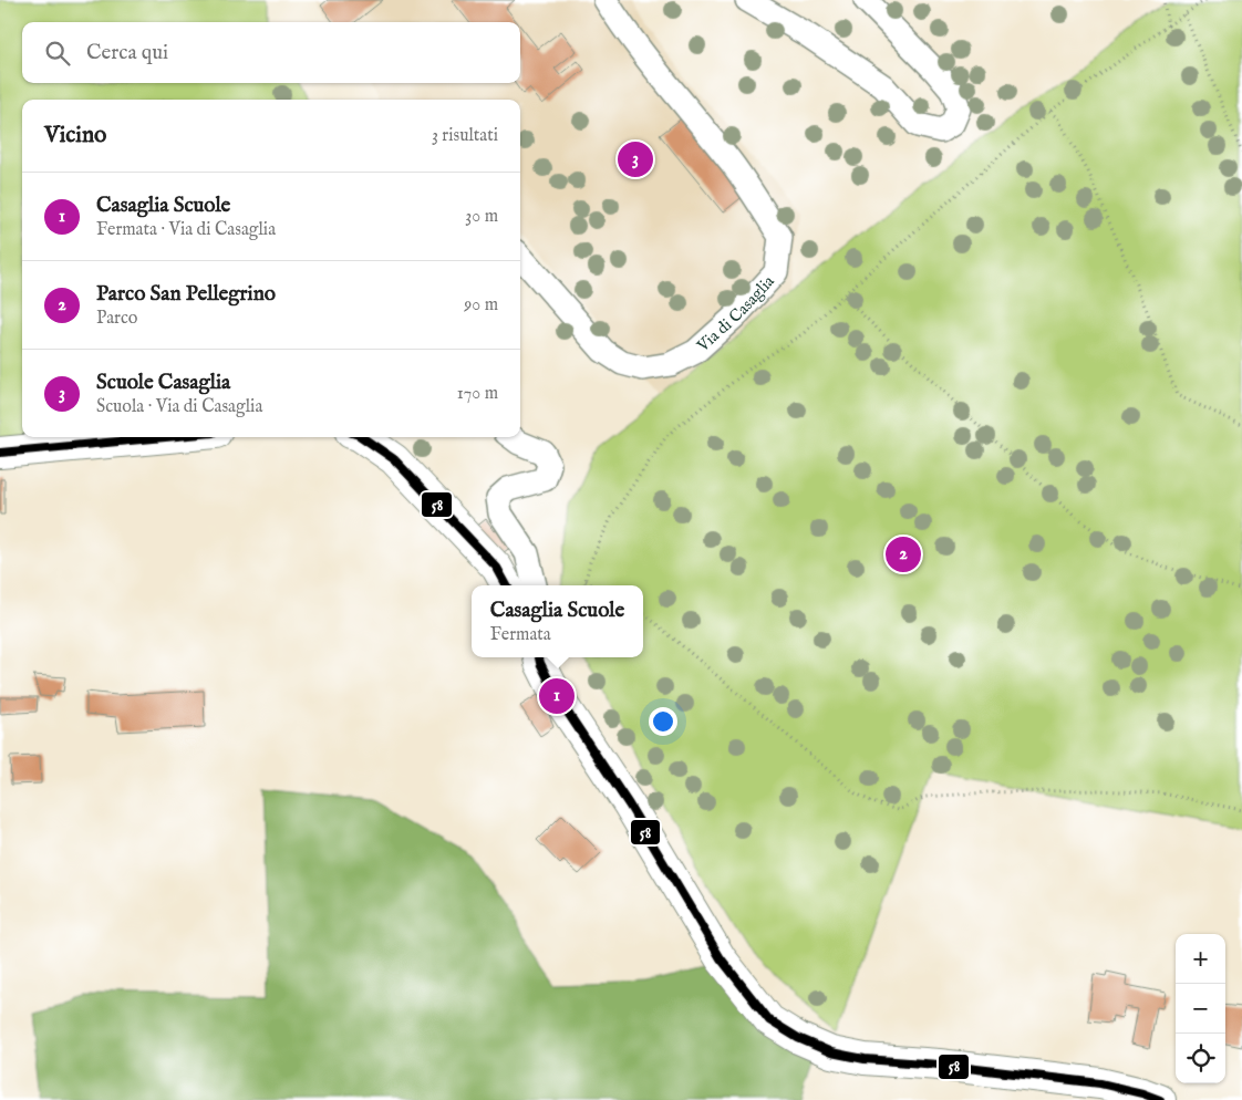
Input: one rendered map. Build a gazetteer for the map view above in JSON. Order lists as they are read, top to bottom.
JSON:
{
  "streets": {
    "street": ["Via di Casaglia"]
  },
  "lines": ["transit line 58"],
  "page": {
    "search": "Cerca qui",
    "heading": ["Vicino", "3 risultati"],
    "pins": ["3", "2", "1"],
    "list": [
      {
        "mark": "1",
        "name": "Casaglia Scuole",
        "note": "Fermata · Via di Casaglia",
        "value": "30 m"
      },
      {
        "mark": "2",
        "name": "Parco San Pellegrino",
        "note": "Parco",
        "value": "90 m"
      },
      {
        "mark": "3",
        "name": "Scuole Casaglia",
        "note": "Scuola · Via di Casaglia",
        "value": "170 m"
      }
    ],
    "popup": ["Casaglia Scuole", "Fermata"],
    "map_buttons": ["+", "−"]
  }
}
